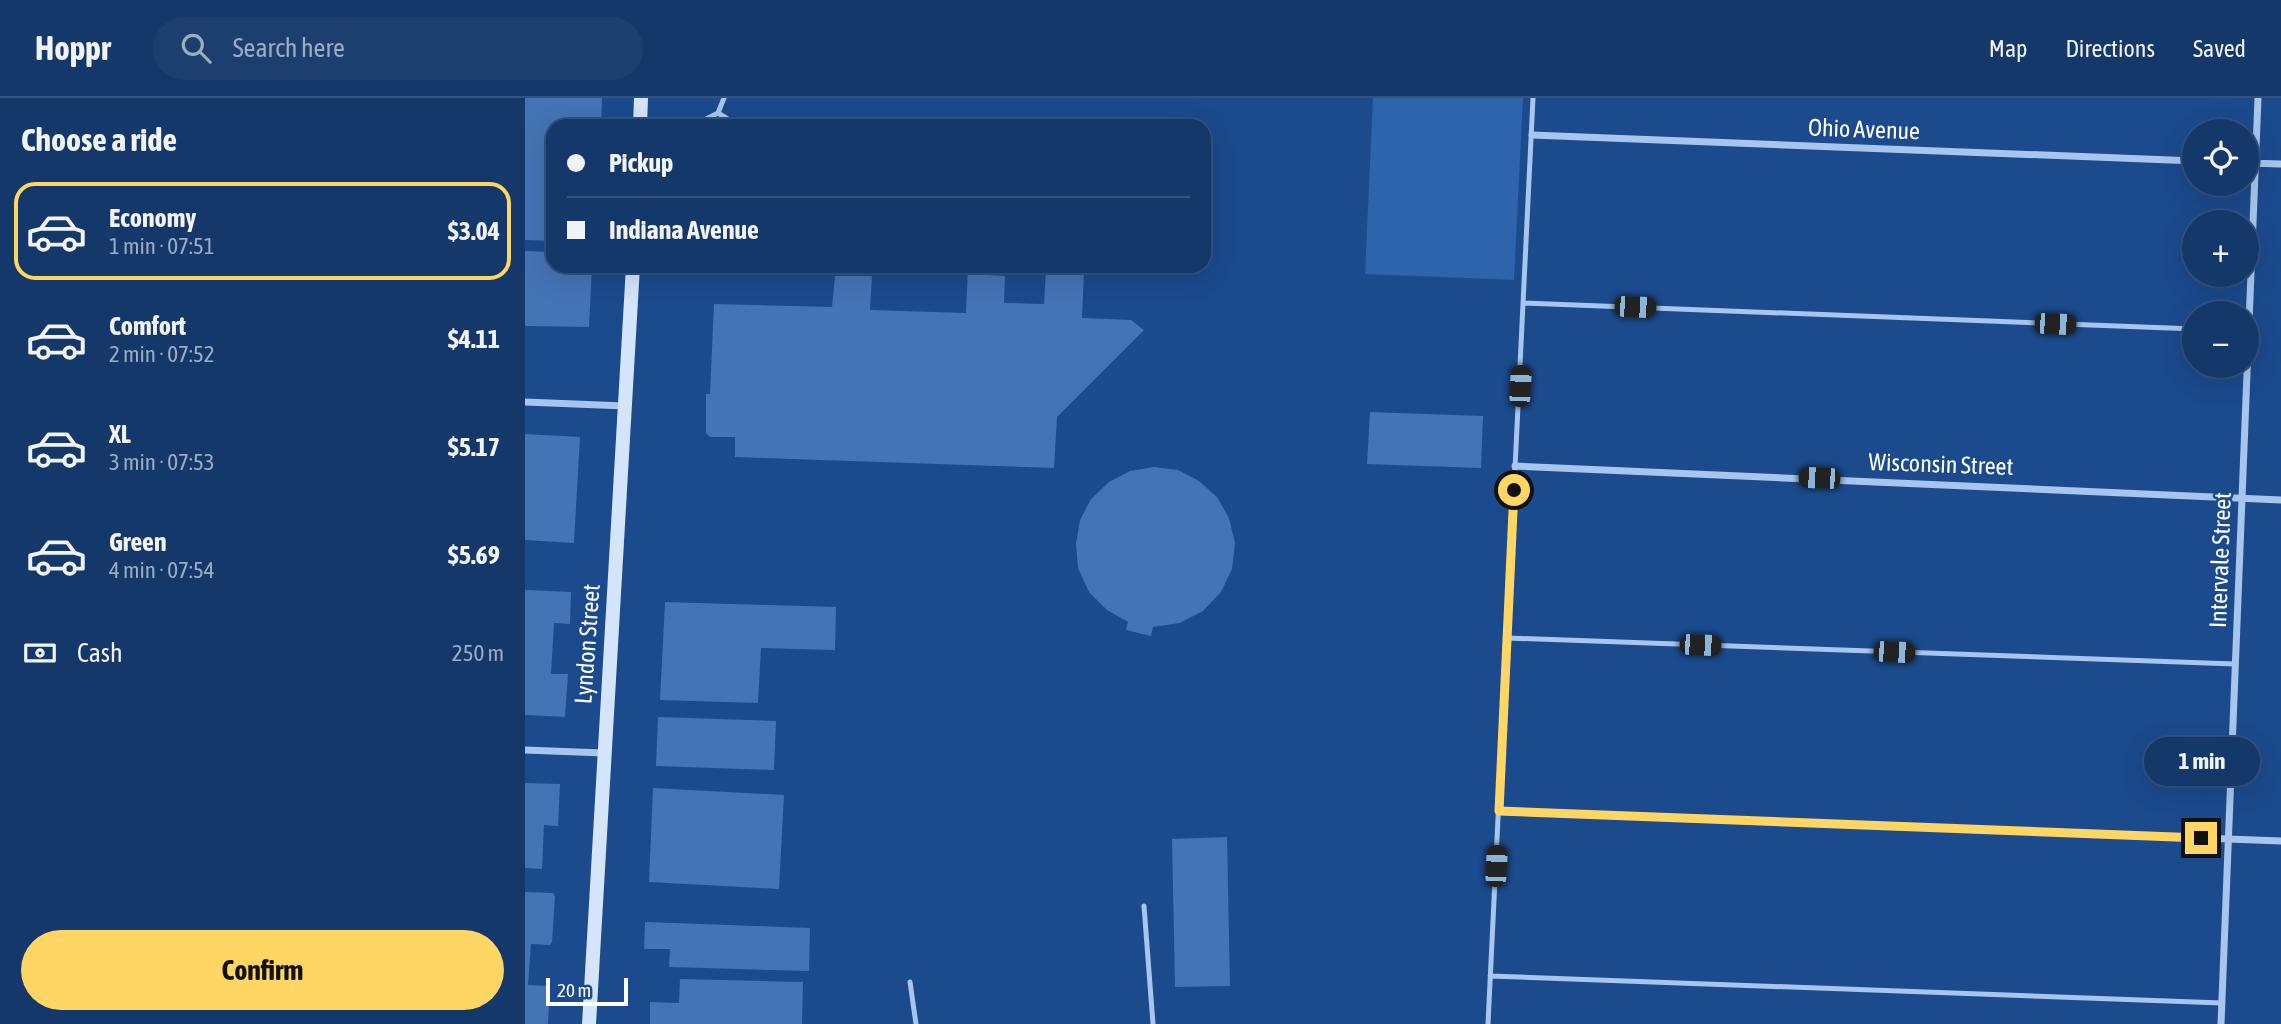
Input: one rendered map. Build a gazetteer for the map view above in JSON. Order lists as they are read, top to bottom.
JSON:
{
  "streets": {
    "street": [
      "Ohio Avenue",
      "Wisconsin Street",
      "Intervale Street",
      "Lyndon Street"
    ]
  },
  "crossings": [
    ["Wisconsin Street", "Intervale Street"]
  ],
  "scale_bar": "20 m",
  "page": {
    "header": "Hoppr",
    "search": "Search here",
    "nav": ["Map", "Directions", "Saved"],
    "heading": "Choose a ride",
    "map_buttons": ["+", "−"],
    "banner": ["Pickup", "Indiana Avenue"],
    "list": [
      {
        "name": "Economy",
        "note": "1 min · 07:51",
        "value": "$3.04"
      },
      {
        "name": "Comfort",
        "note": "2 min · 07:52",
        "value": "$4.11"
      },
      {
        "name": "XL",
        "note": "3 min · 07:53",
        "value": "$5.17"
      },
      {
        "name": "Green",
        "note": "4 min · 07:54",
        "value": "$5.69"
      }
    ],
    "pay": ["Cash", "250 m"],
    "bubble": "1 min",
    "buttons": "Confirm",
    "scale": "20 m"
  }
}
